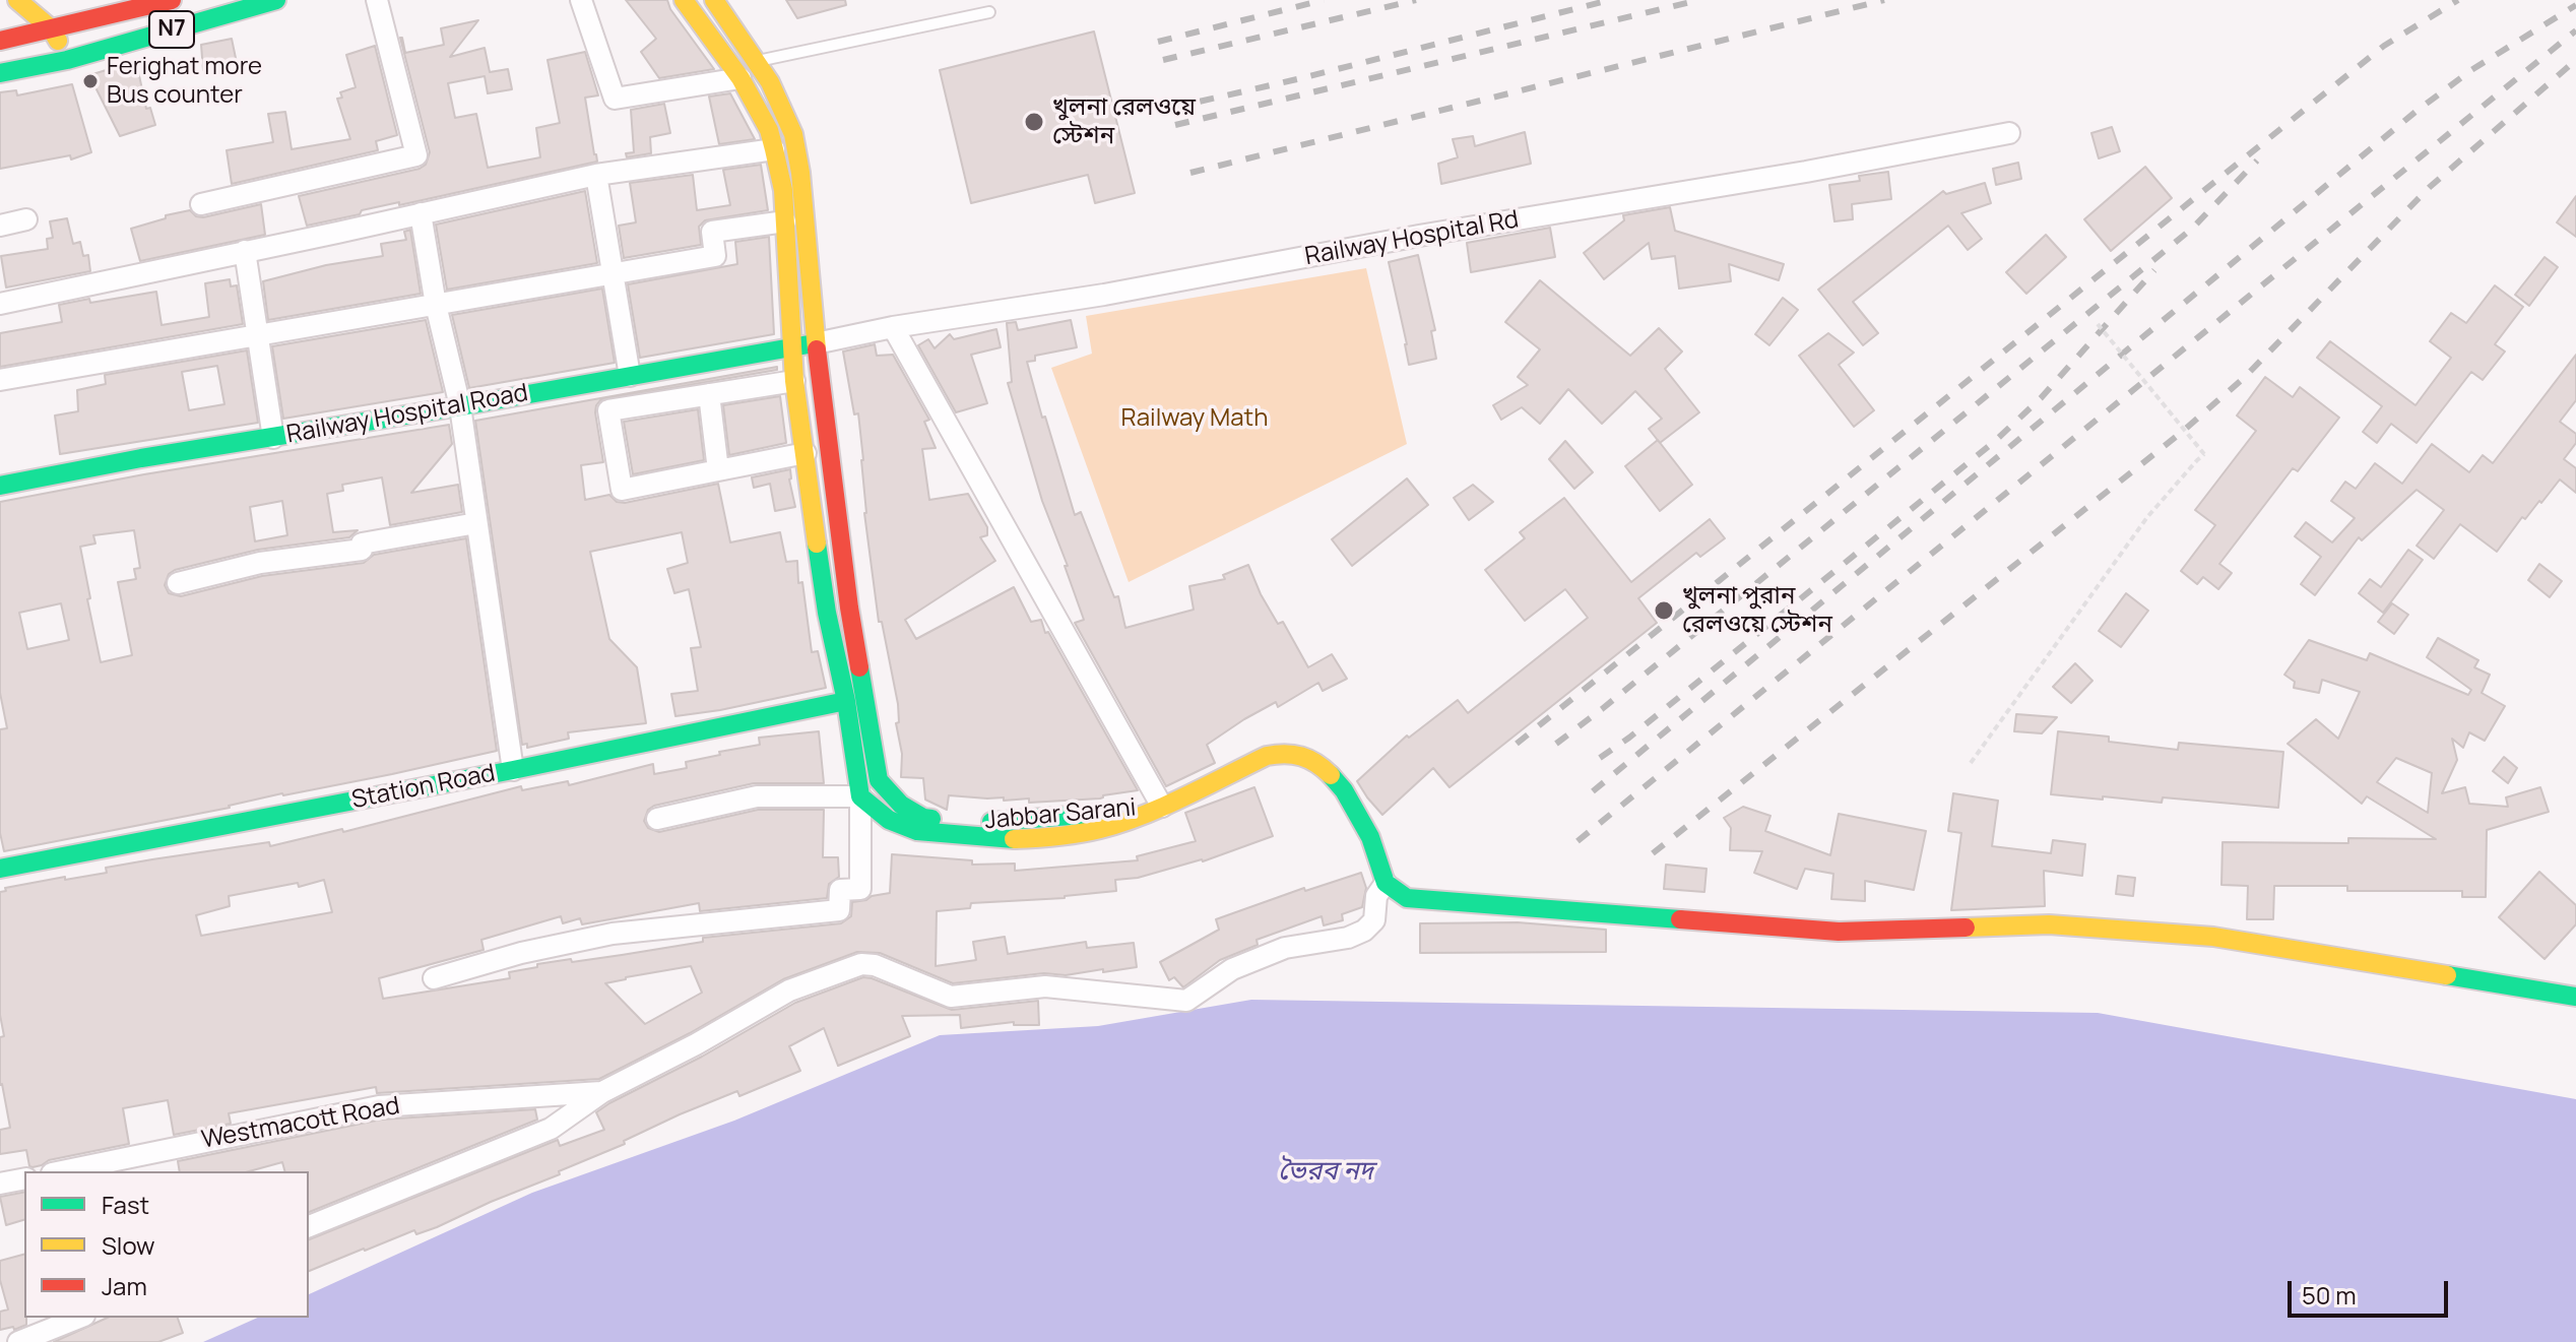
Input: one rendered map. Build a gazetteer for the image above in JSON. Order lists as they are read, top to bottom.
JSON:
{
  "streets": {
    "main road": [
      "N7",
      "Railway Hospital Road",
      "Station Road",
      "Jabbar Sarani"
    ],
    "street": ["Railway Hospital Rd", "Westmacott Road"]
  },
  "crossings": [
    ["Railway Hospital Rd", "Railway Hospital Road"],
    ["Railway Hospital Rd", "Jabbar Sarani"],
    ["Railway Hospital Road", "Jabbar Sarani"]
  ],
  "water": ["ভৈরব নদ"],
  "parks": ["Railway Math"],
  "places": ["Ferighat more Bus counter", "খুলনা রেলওয়ে স্টেশন", "খুলনা পুরান রেলওয়ে স্টেশন"],
  "legend": ["Fast", "Slow", "Jam"],
  "scale_bar": "50 m"
}
